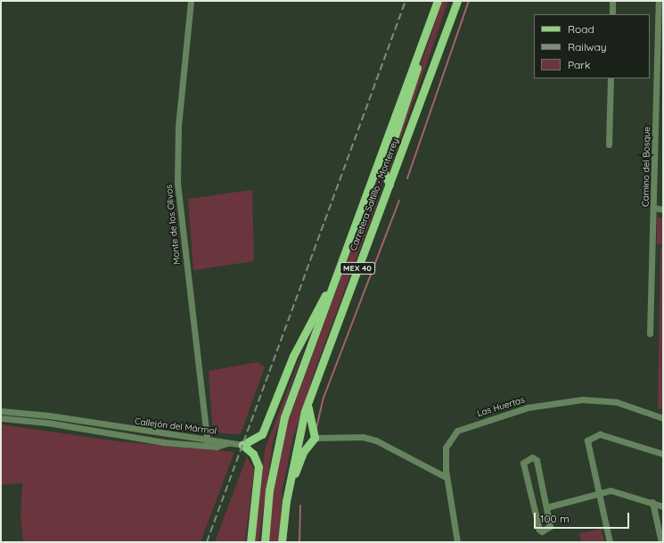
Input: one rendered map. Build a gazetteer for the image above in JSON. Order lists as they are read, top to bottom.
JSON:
{
  "streets": {
    "main road": ["Carretera Saltillo - Monterrey", "MEX 40"],
    "street": [
      "Camino del Bosque",
      "Monte de los Olivos",
      "Las Huertas",
      "Callejón del Mármol"
    ]
  },
  "crossings": [
    ["Monte de los Olivos", "Callejón del Mármol"]
  ],
  "legend": ["Road", "Railway", "Park"],
  "scale_bar": "100 m"
}
